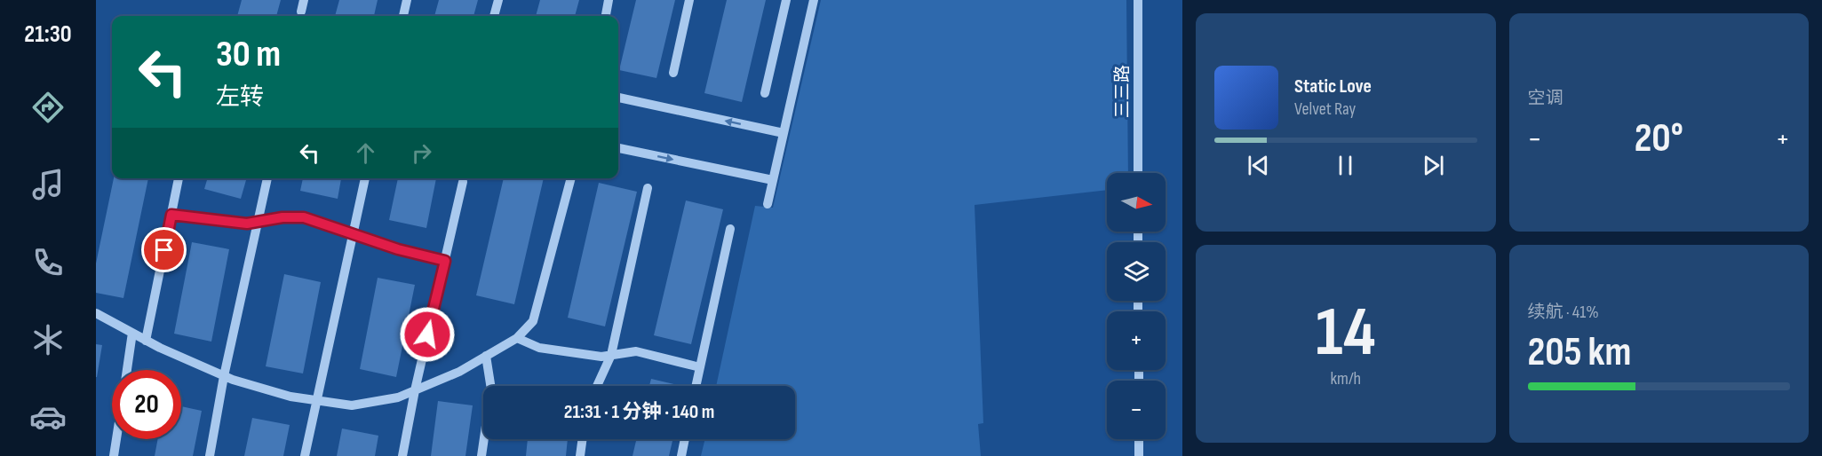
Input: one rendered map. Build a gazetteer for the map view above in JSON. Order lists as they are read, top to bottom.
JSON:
{
  "streets": {
    "street": ["三三路"]
  },
  "north": "right",
  "page": {
    "tabs": "21:30",
    "tile": [
      "空调",
      ["14", "km/h"],
      ["续航 · 41%", "205 km"]
    ],
    "turn": ["30 m", "左转"],
    "song": ["Static Love", "Velvet Ray"],
    "heat": ["−", "20°", "+"],
    "map_buttons": ["+", "−"],
    "limit": "20",
    "trip": "21:31 · 1 分钟 · 140 m"
  }
}
